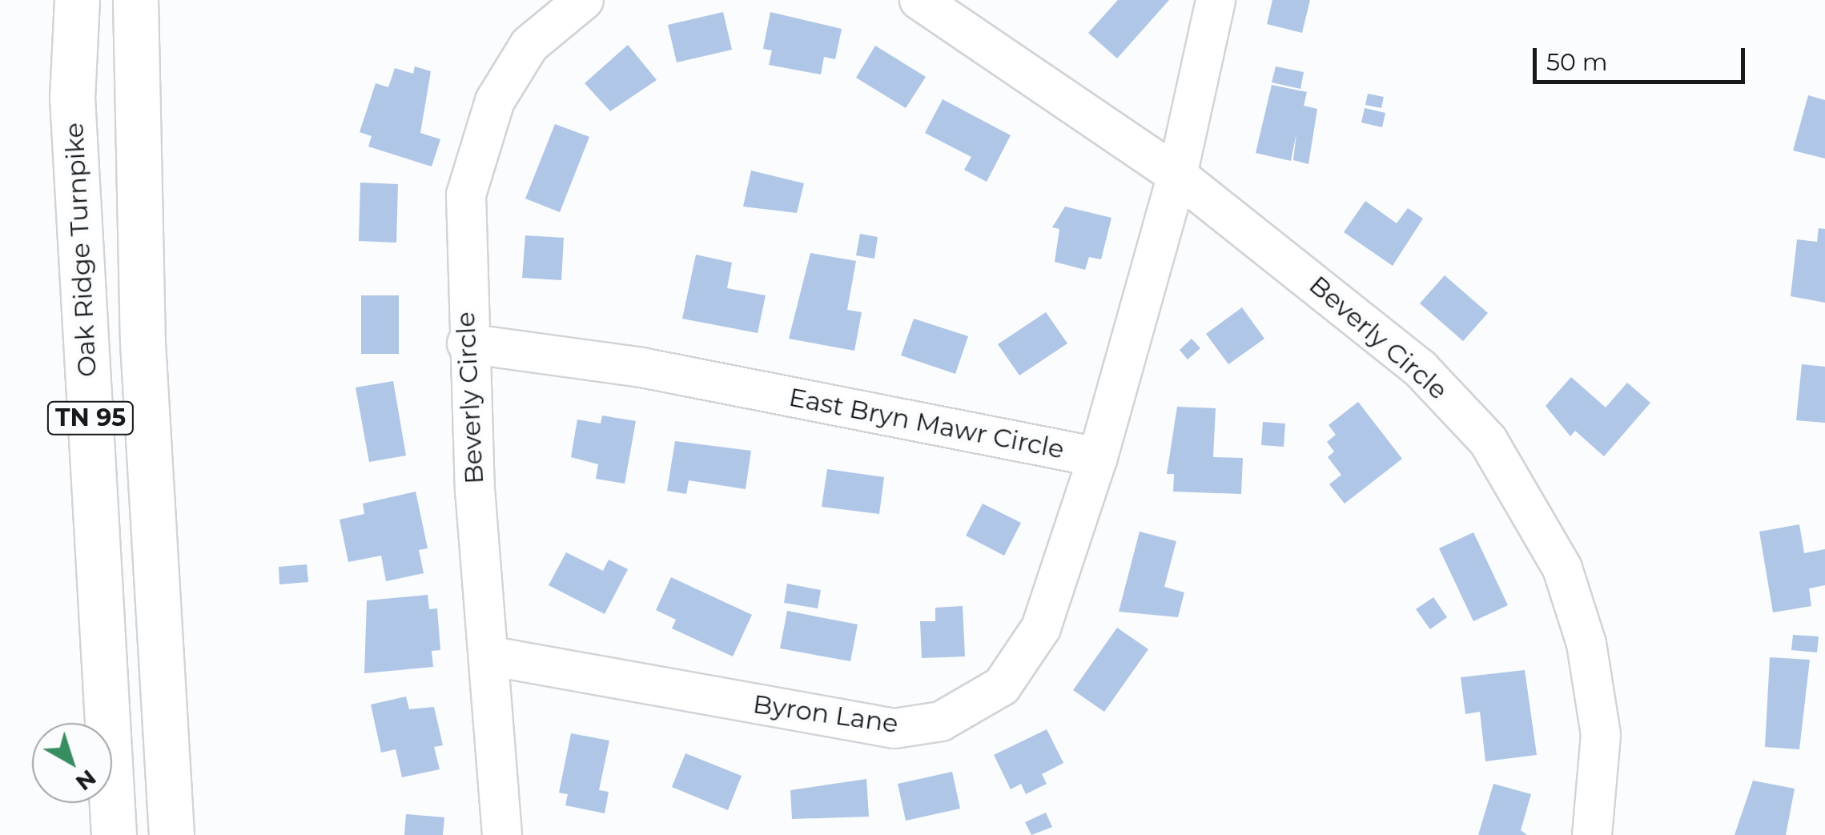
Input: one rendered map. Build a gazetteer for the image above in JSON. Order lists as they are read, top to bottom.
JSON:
{
  "streets": {
    "highway": ["Oak Ridge Turnpike", "TN 95"],
    "street": ["Beverly Circle", "East Bryn Mawr Circle", "Byron Lane"]
  },
  "crossings": [
    ["Beverly Circle", "East Bryn Mawr Circle"],
    ["Beverly Circle", "Byron Lane"],
    ["East Bryn Mawr Circle", "Byron Lane"]
  ],
  "scale_bar": "50 m",
  "north": "bottom right"
}
